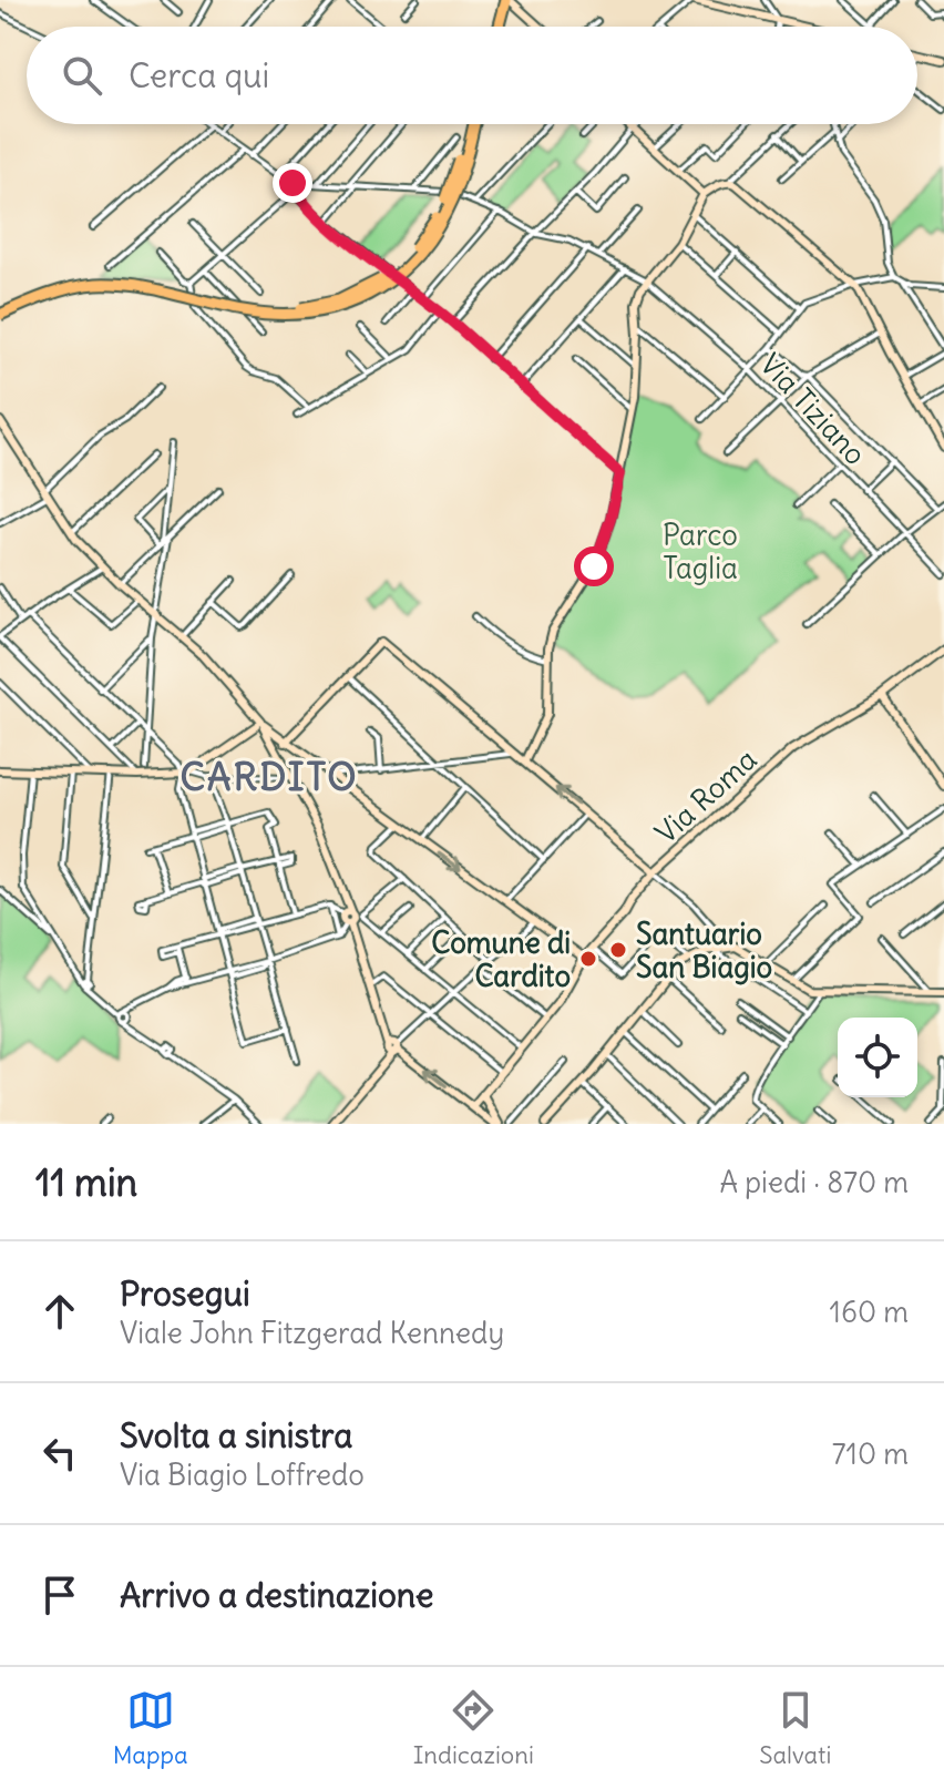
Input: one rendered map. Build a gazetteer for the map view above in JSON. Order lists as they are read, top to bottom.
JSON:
{
  "streets": {
    "street": ["Via Tiziano", "Via Roma"]
  },
  "districts": ["CARDITO"],
  "parks": ["Parco Taglia"],
  "places": ["Santuario San Biagio", "Comune di Cardito"],
  "page": {
    "search": "Cerca qui",
    "heading": ["11 min", "A piedi · 870 m"],
    "list": [
      ["Prosegui", "Viale John Fitzgerad Kennedy", "160 m"],
      ["Svolta a sinistra", "Via Biagio Loffredo", "710 m"],
      "Arrivo a destinazione"
    ],
    "nav": ["Mappa", "Indicazioni", "Salvati"]
  }
}
